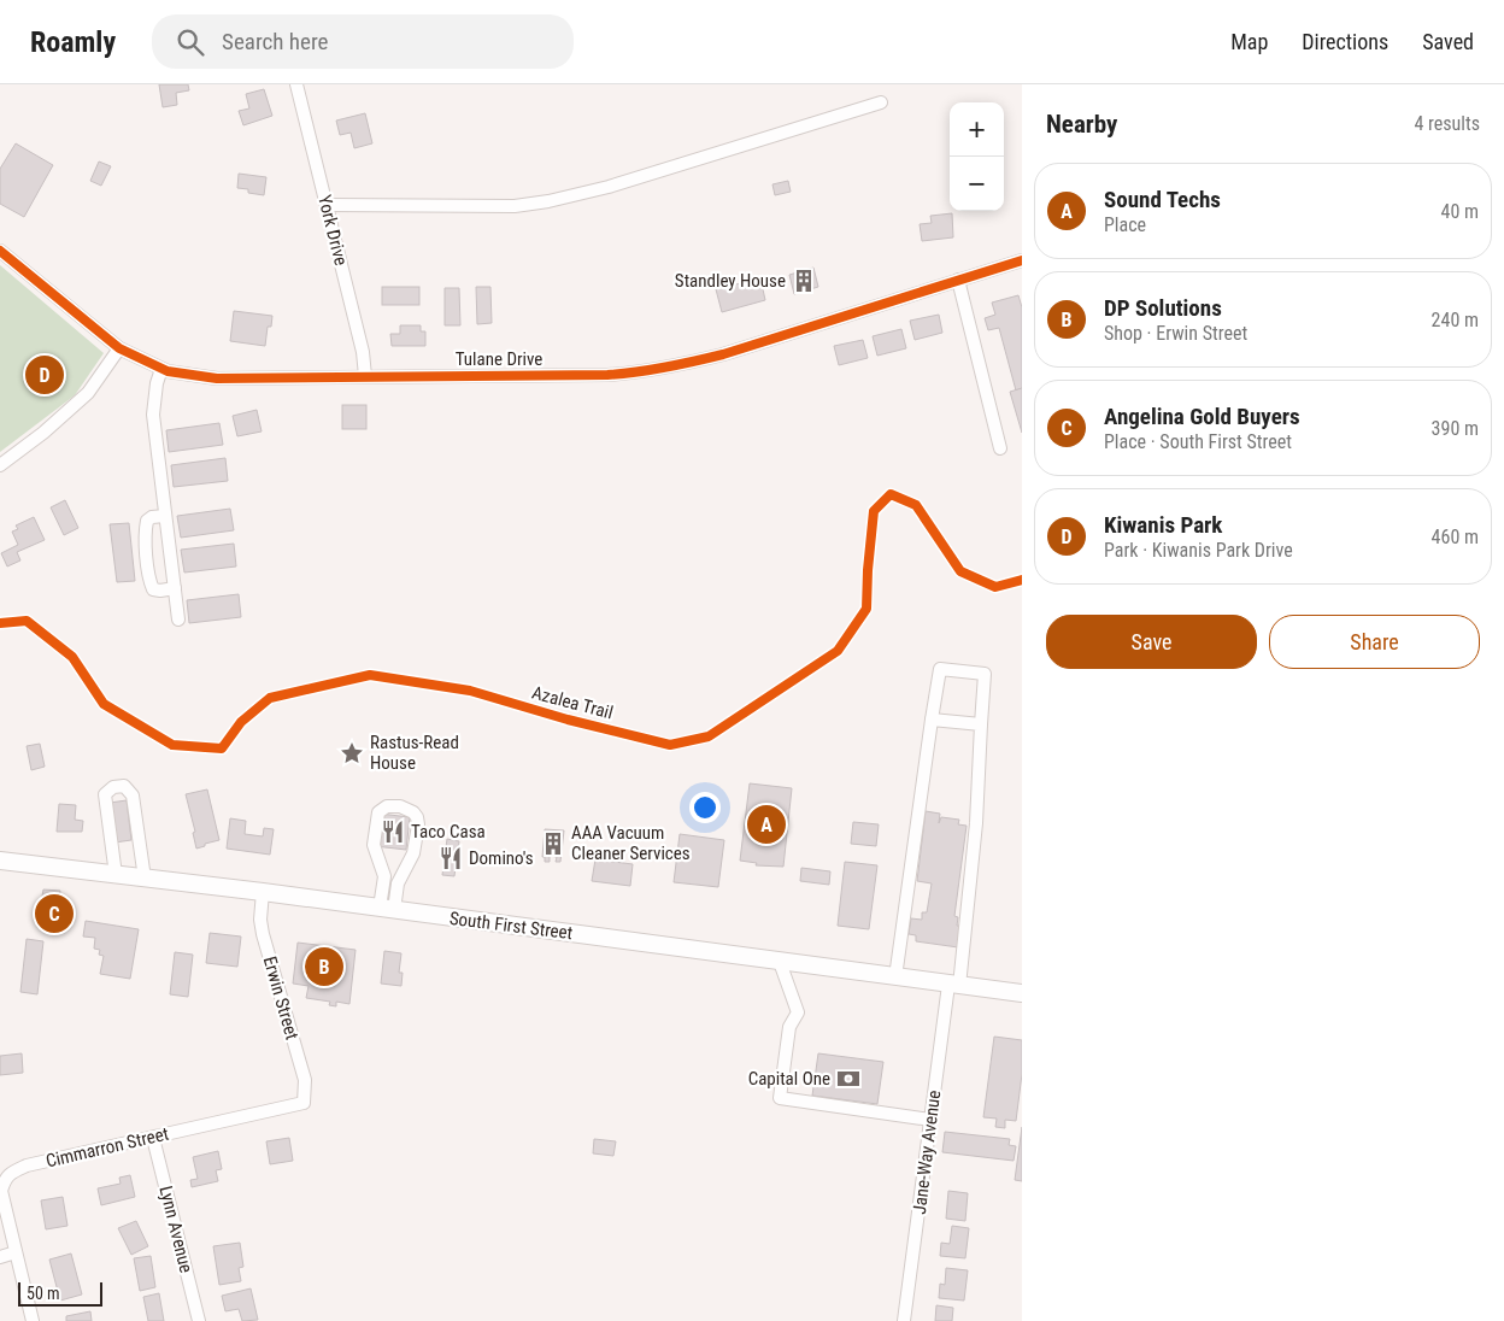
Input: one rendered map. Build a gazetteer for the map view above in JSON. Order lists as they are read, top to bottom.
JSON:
{
  "streets": {
    "main road": ["South First Street"],
    "street": [
      "York Drive",
      "Tulane Drive",
      "Erwin Street",
      "Cimmarron Street",
      "Jane-Way Avenue",
      "Lynn Avenue"
    ],
    "cycle path": ["Azalea Trail"]
  },
  "crossings": [
    ["York Drive", "Tulane Drive"],
    ["South First Street", "Erwin Street"],
    ["South First Street", "Jane-Way Avenue"],
    ["Erwin Street", "Cimmarron Street"],
    ["Cimmarron Street", "Lynn Avenue"]
  ],
  "places": {
    "building": ["Standley House", "AAA Vacuum Cleaner Services"],
    "place": ["Rastus-Read House"],
    "restaurant": ["Taco Casa", "Domino's"],
    "bank": ["Capital One"]
  },
  "scale_bar": "50 m",
  "page": {
    "header": "Roamly",
    "search": "Search here",
    "nav": ["Map", "Directions", "Saved"],
    "heading": ["Nearby", "4 results"],
    "map_buttons": ["+", "−"],
    "list": [
      {
        "mark": "A",
        "name": "Sound Techs",
        "note": "Place",
        "value": "40 m"
      },
      {
        "mark": "B",
        "name": "DP Solutions",
        "note": "Shop · Erwin Street",
        "value": "240 m"
      },
      {
        "mark": "C",
        "name": "Angelina Gold Buyers",
        "note": "Place · South First Street",
        "value": "390 m"
      },
      {
        "mark": "D",
        "name": "Kiwanis Park",
        "note": "Park · Kiwanis Park Drive",
        "value": "460 m"
      }
    ],
    "pins": [
      "D",
      "A",
      "C",
      "B"
    ],
    "buttons": ["Save", "Share"],
    "scale": "50 m"
  }
}
